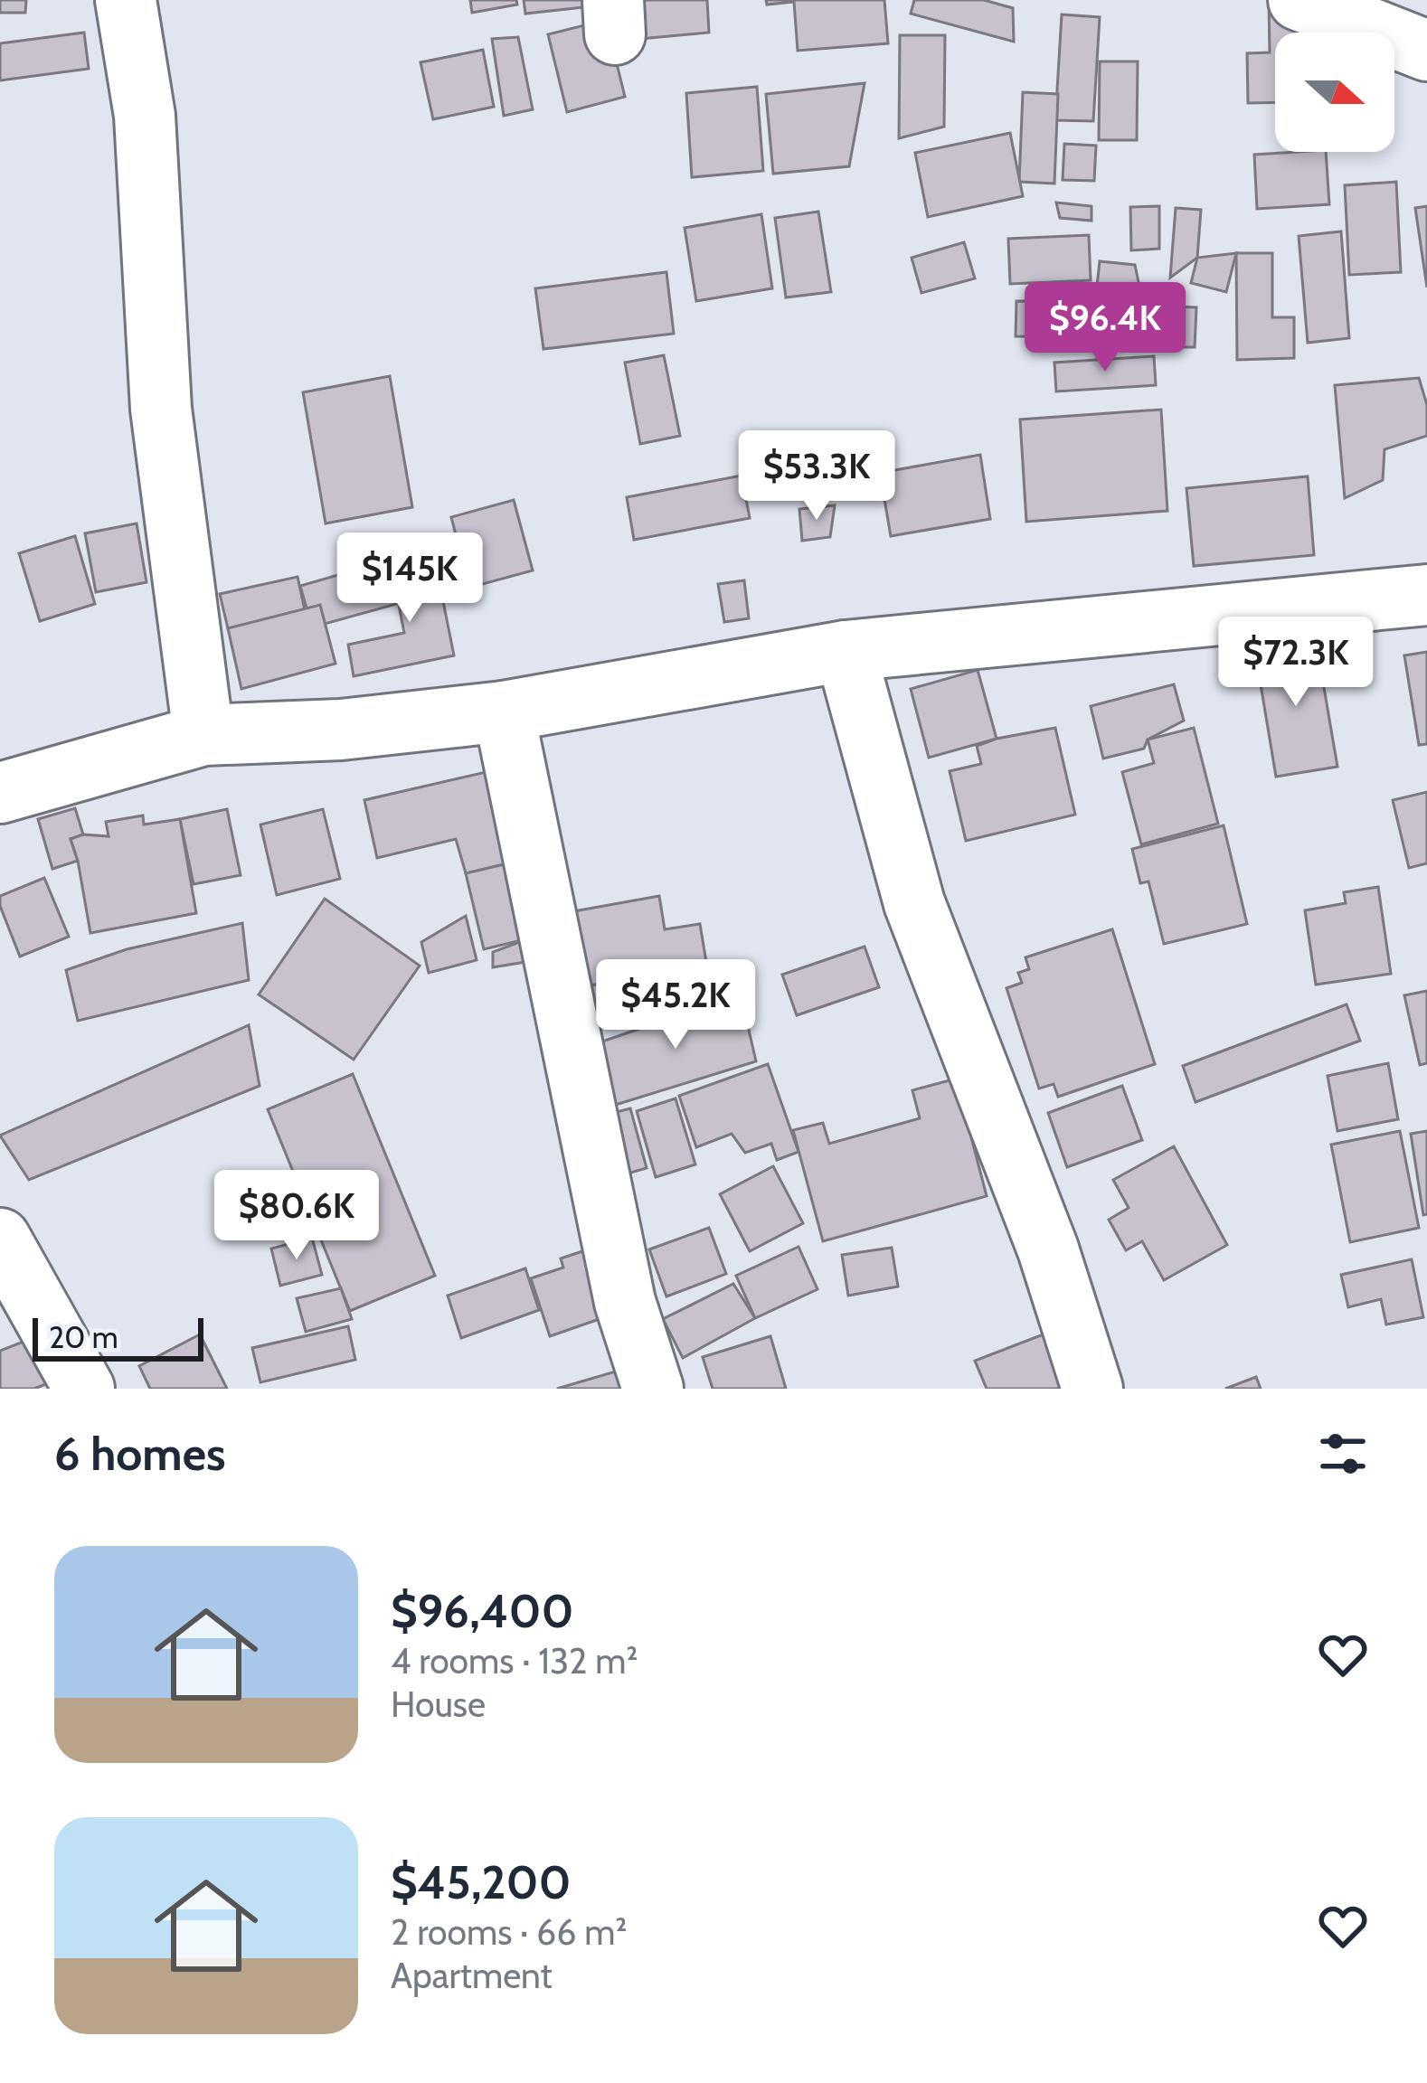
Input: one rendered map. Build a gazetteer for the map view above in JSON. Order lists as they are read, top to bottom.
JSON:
{
  "scale_bar": "20 m",
  "north": "right",
  "page": {
    "price": [
      "$96.4K",
      "$53.3K",
      "$145K",
      "$72.3K",
      "$45.2K",
      "$80.6K"
    ],
    "scale": "20 m",
    "heading": "6 homes",
    "list": [
      {
        "name": "$96,400",
        "note": "4 rooms · 132 m² · House"
      },
      {
        "name": "$45,200",
        "note": "2 rooms · 66 m² · Apartment"
      }
    ]
  }
}
